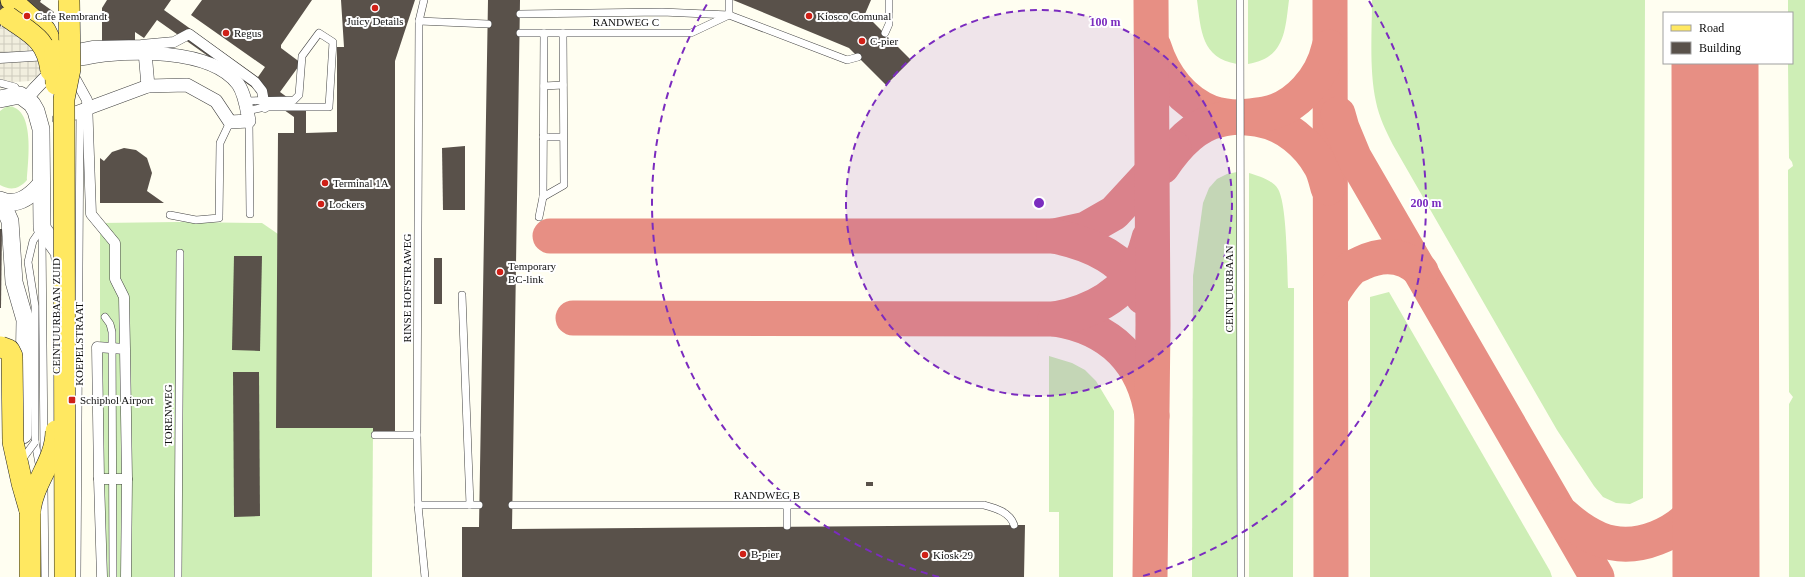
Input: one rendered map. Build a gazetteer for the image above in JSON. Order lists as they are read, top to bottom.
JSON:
{
  "streets": {
    "main road": ["CEINTUURBAAN ZUID"],
    "street": ["KOEPELSTRAAT"],
    "lane": [
      "RANDWEG C",
      "RINSE HOFSTRAWEG",
      "CEINTUURBAAN",
      "TORENWEG",
      "RANDWEG B"
    ]
  },
  "places": {
    "other": [
      "Juicy Details",
      "Cafe Rembrandt",
      "Kiosco Comunal",
      "Regus",
      "C-pier",
      "Terminal 1A",
      "Lockers",
      "Temporary BC-link",
      "B-pier",
      "Kiosk 29"
    ],
    "transit": ["Schiphol Airport"]
  },
  "legend": ["Road", "Building"],
  "rings": ["100 m", "200 m"]
}
